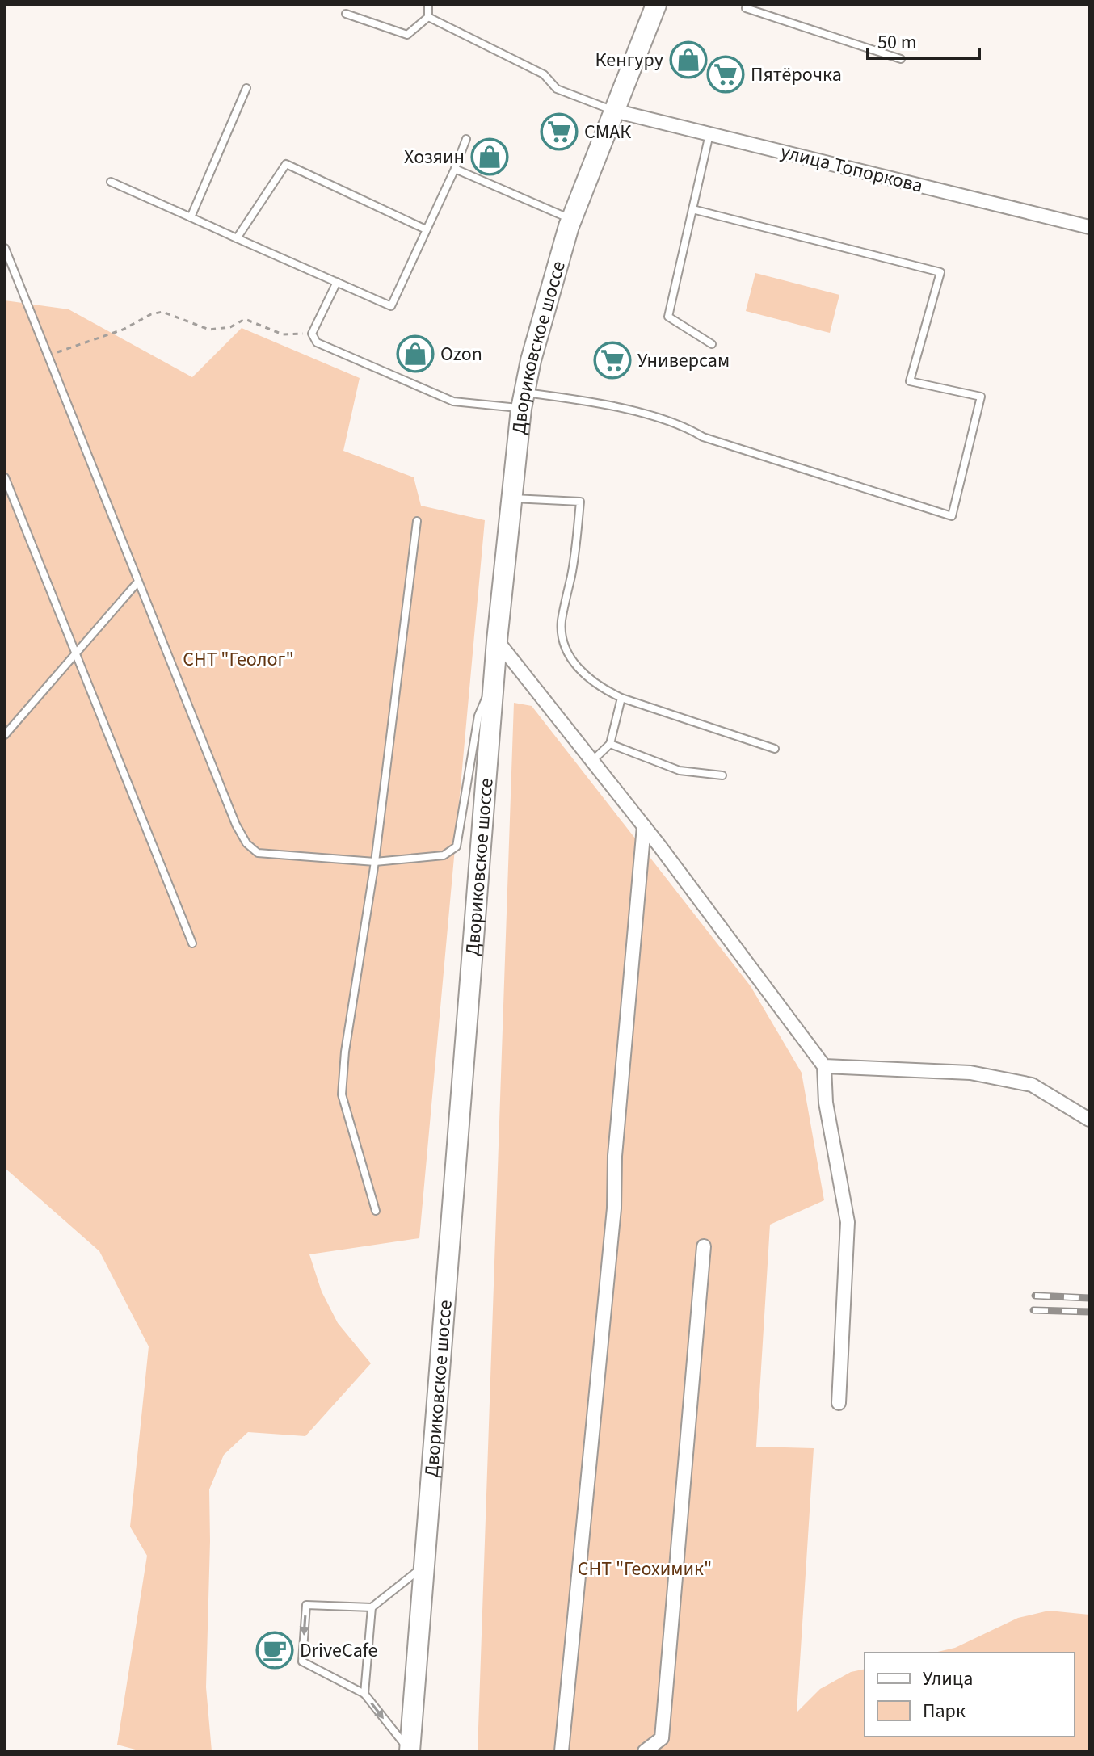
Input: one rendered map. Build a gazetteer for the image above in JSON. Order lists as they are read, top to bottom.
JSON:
{
  "streets": {
    "main road": ["Двориковское шоссе"],
    "street": ["улица Топоркова"]
  },
  "crossings": [
    ["улица Топоркова", "Двориковское шоссе"]
  ],
  "parks": ["СНТ \"Геолог\"", "СНТ \"Геохимик\""],
  "places": {
    "shop": ["Кенгуру", "Хозяин", "Ozon"],
    "supermarket": ["Пятёрочка", "СМАК", "Универсам"],
    "cafe": ["DriveCafe"]
  },
  "legend": ["Улица", "Парк"],
  "scale_bar": "50 m"
}
